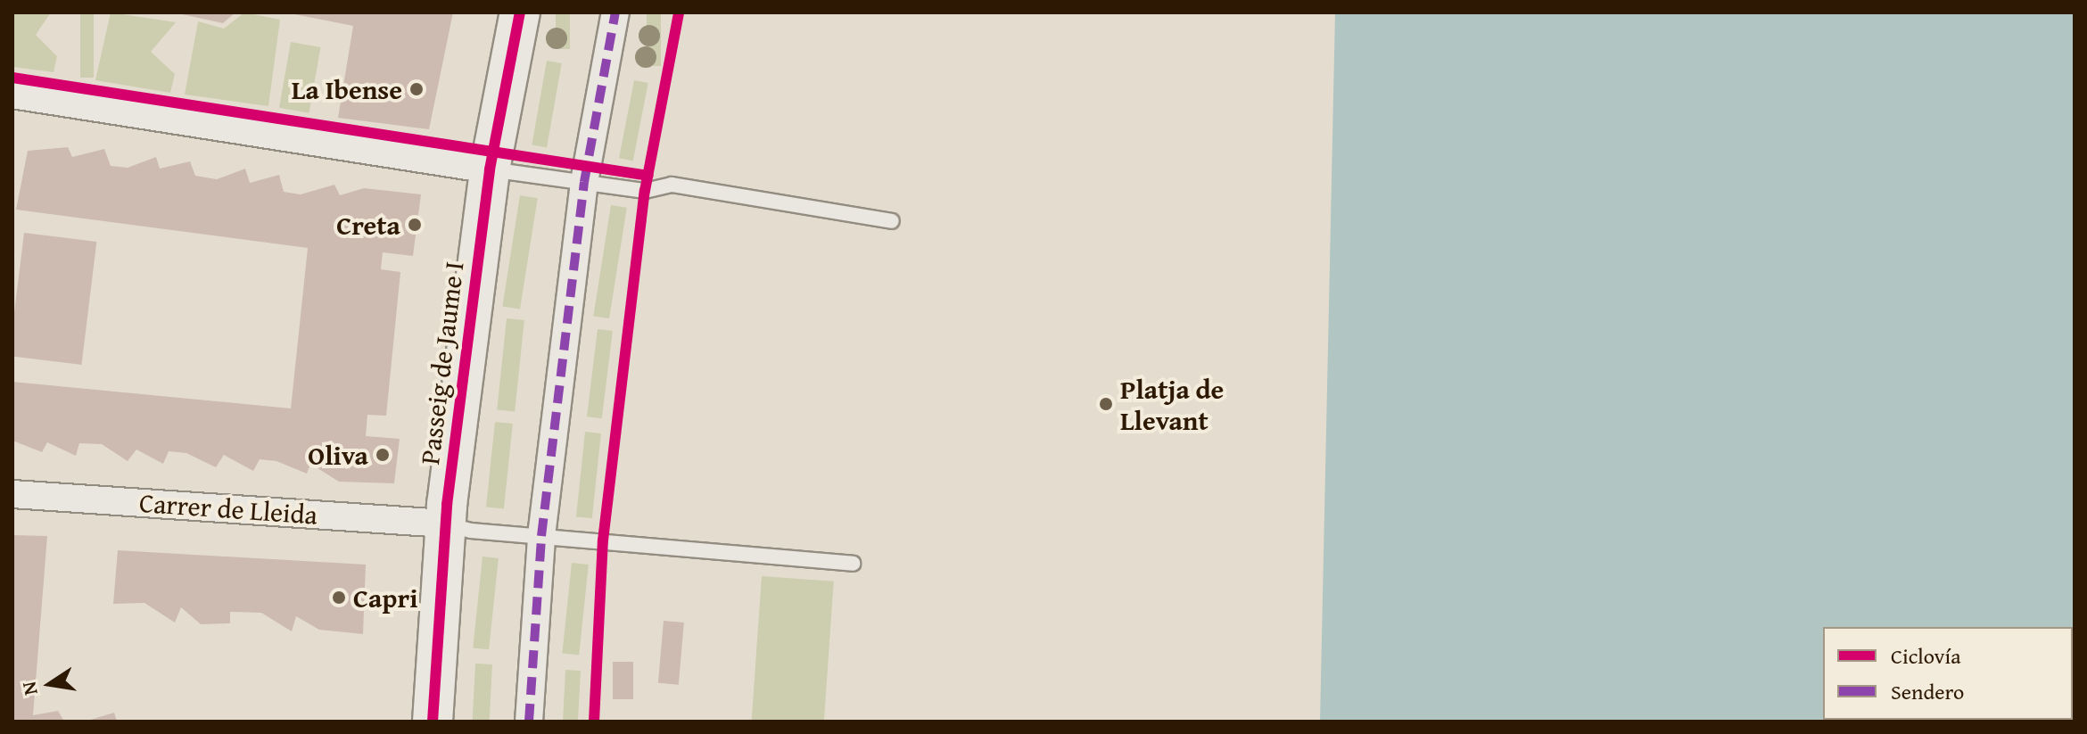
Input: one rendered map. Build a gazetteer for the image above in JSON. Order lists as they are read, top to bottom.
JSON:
{
  "streets": {
    "street": ["Passeig de Jaume I", "Carrer de Lleida"]
  },
  "crossings": [
    ["Passeig de Jaume I", "Carrer de Lleida"]
  ],
  "places": [
    "La Ibense",
    "Creta",
    "Platja de Llevant",
    "Oliva",
    "Capri"
  ],
  "legend": ["Ciclovía", "Sendero"],
  "north": "left"
}
